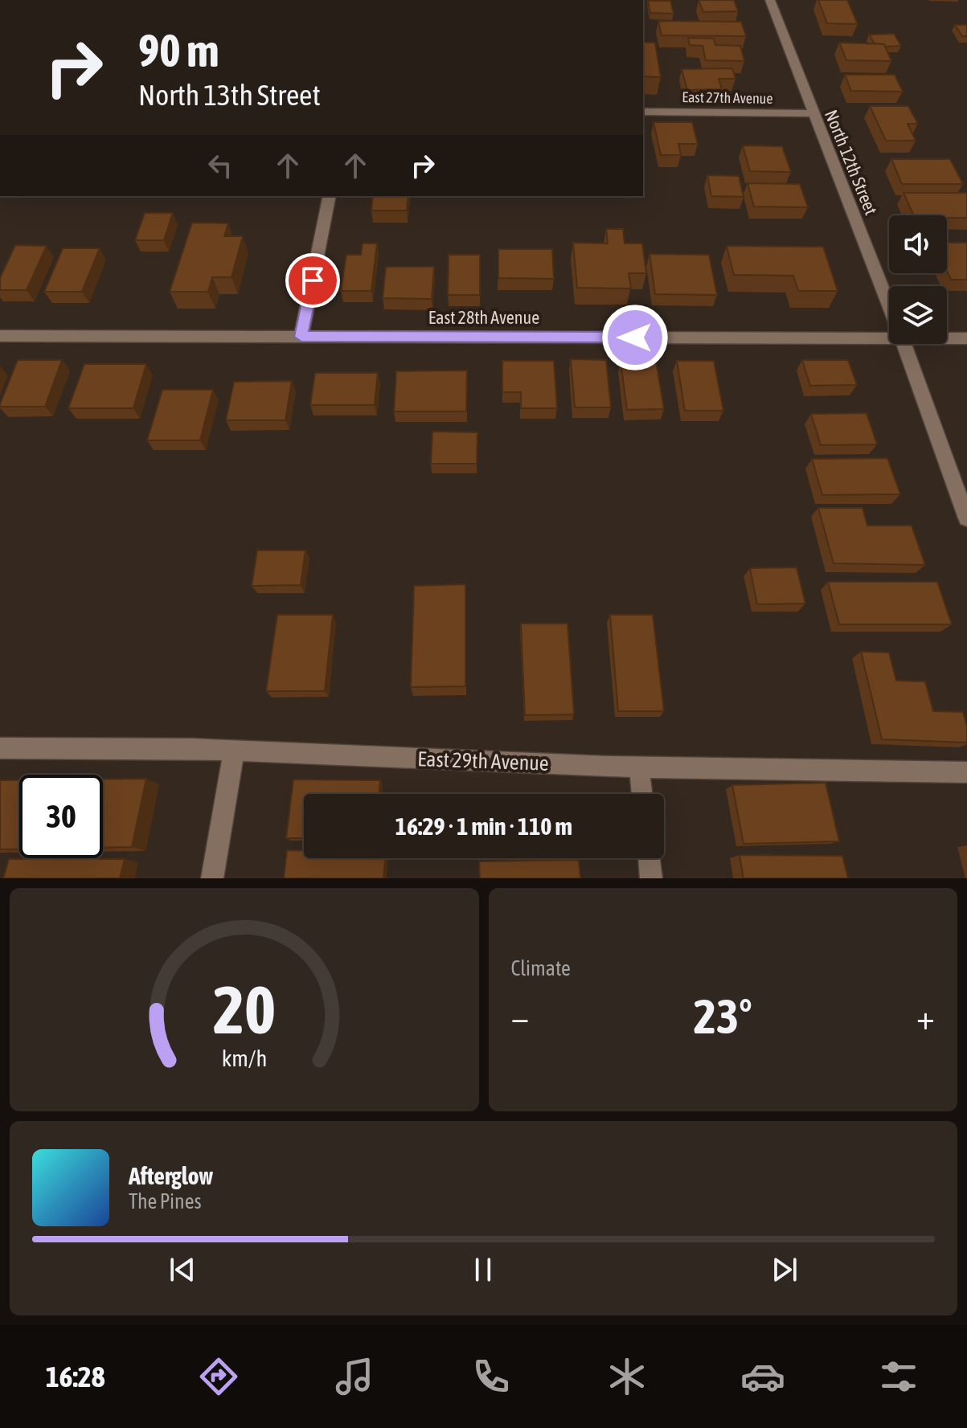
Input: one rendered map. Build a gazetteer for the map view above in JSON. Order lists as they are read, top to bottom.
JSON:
{
  "streets": {
    "street": [
      "East 27th Avenue",
      "North 12th Street",
      "East 28th Avenue",
      "East 29th Avenue"
    ]
  },
  "crossings": [
    ["East 27th Avenue", "North 12th Street"]
  ],
  "page": {
    "turn": ["90 m", "North 13th Street"],
    "limit": "30",
    "trip": "16:29 · 1 min · 110 m",
    "tile": "Climate",
    "heat": ["−", "23°", "+"],
    "song": ["Afterglow", "The Pines"],
    "tabs": "16:28",
    "gauge": ["20", "km/h"]
  }
}
